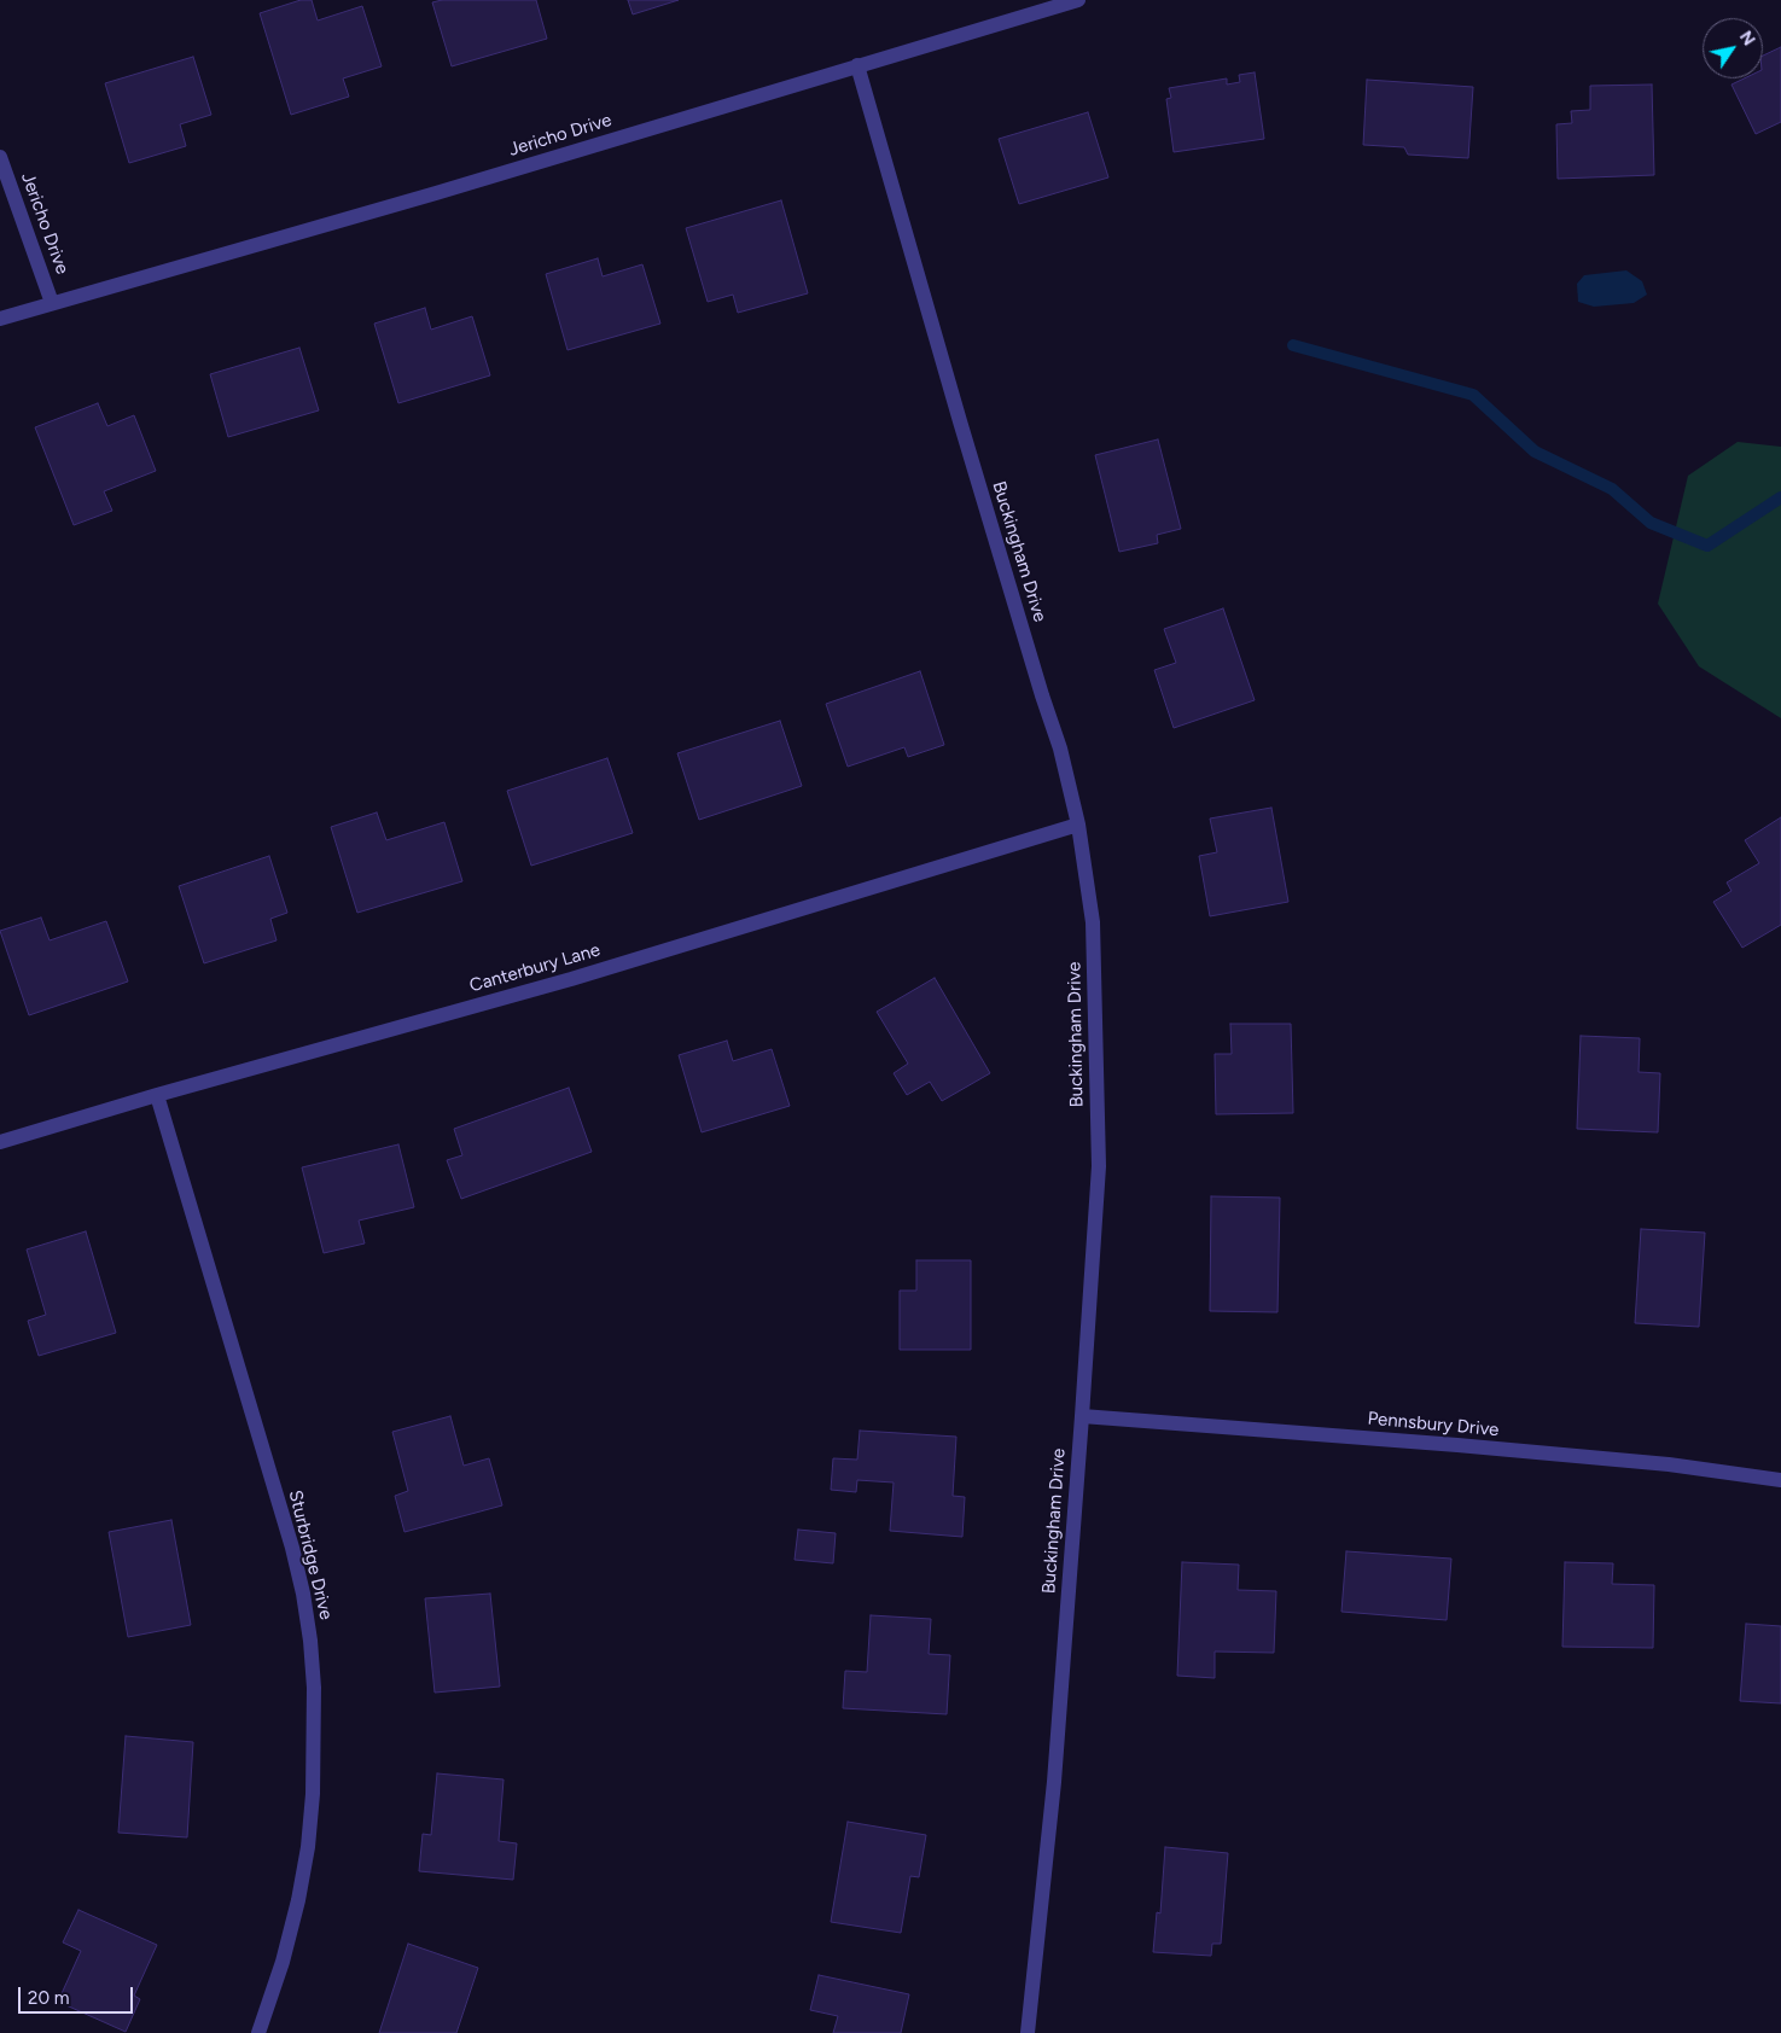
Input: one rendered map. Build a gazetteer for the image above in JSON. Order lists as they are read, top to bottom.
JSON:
{
  "streets": {
    "street": [
      "Jericho Drive",
      "Buckingham Drive",
      "Canterbury Lane",
      "Pennsbury Drive",
      "Sturbridge Drive"
    ]
  },
  "crossings": [
    ["Jericho Drive", "Buckingham Drive"],
    ["Buckingham Drive", "Canterbury Lane"],
    ["Buckingham Drive", "Pennsbury Drive"],
    ["Canterbury Lane", "Sturbridge Drive"]
  ],
  "scale_bar": "20 m",
  "north": "top right"
}
